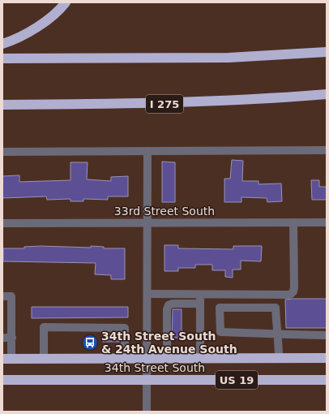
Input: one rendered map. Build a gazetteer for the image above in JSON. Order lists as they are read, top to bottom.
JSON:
{
  "streets": {
    "highway": ["I 275", "34th Street South", "US 19"],
    "street": ["33rd Street South"]
  },
  "places": {
    "bus stop": ["34th Street South & 24th Avenue South"]
  }
}
